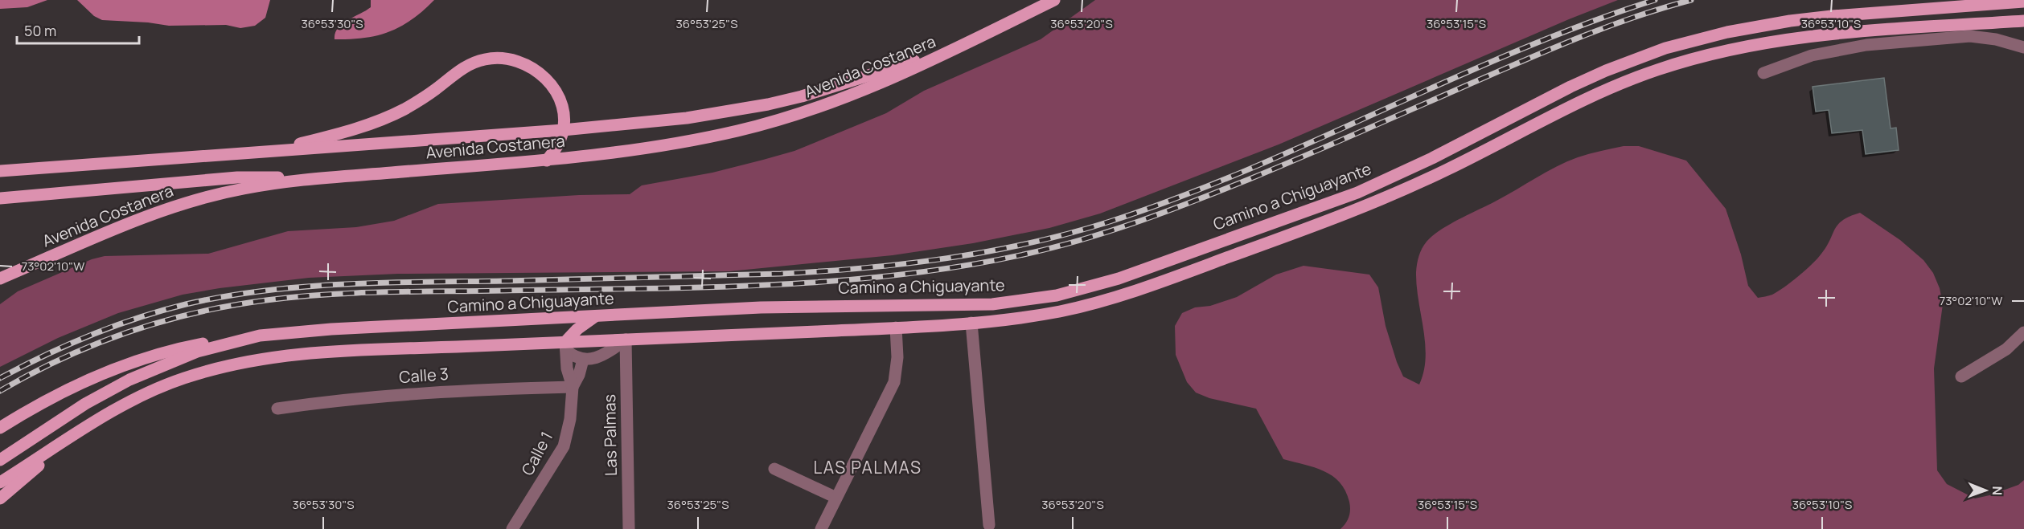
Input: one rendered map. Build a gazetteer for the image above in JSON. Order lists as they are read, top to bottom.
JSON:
{
  "streets": {
    "main road": ["Avenida Costanera", "Camino a Chiguayante"],
    "street": ["Calle 3", "Las Palmas", "Calle 1"]
  },
  "crossings": [
    ["Camino a Chiguayante", "Las Palmas"],
    ["Camino a Chiguayante", "Calle 1"],
    ["Calle 3", "Calle 1"]
  ],
  "districts": ["LAS PALMAS"],
  "scale_bar": "50 m",
  "north": "right",
  "coordinates": [
    "36°53'30\"S",
    "36°53'25\"S",
    "36°53'20\"S",
    "36°53'15\"S",
    "36°53'10\"S",
    "73°02'10\"W"
  ]
}
